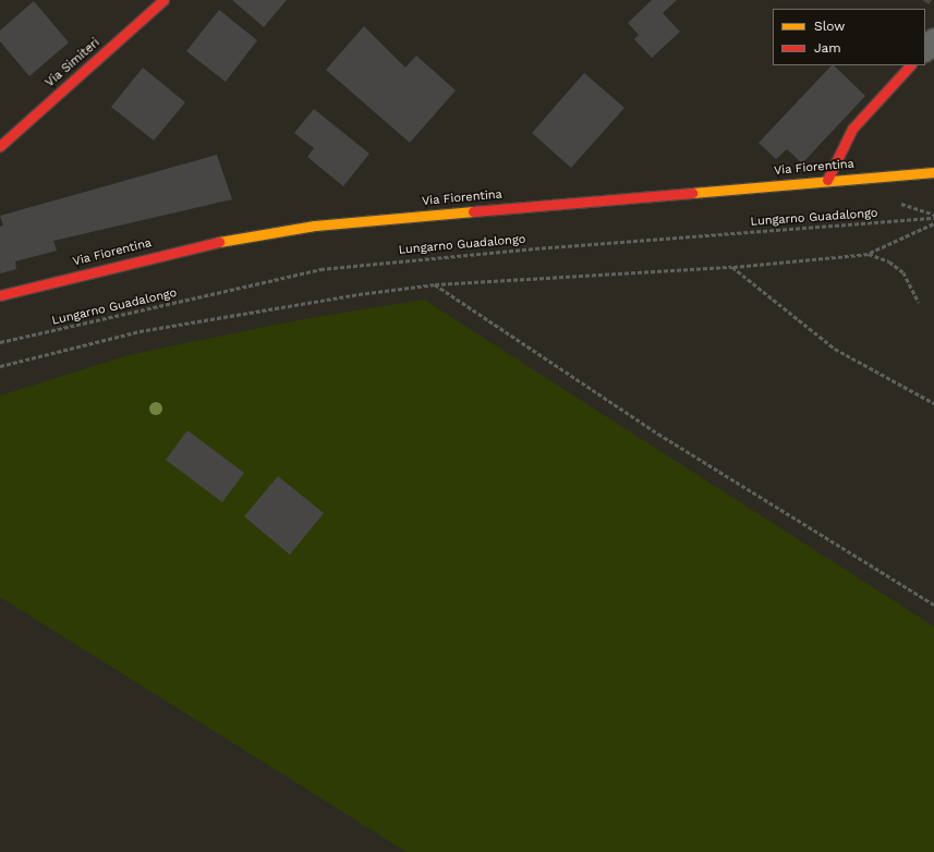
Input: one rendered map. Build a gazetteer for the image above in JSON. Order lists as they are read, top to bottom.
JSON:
{
  "streets": {
    "main road": ["Via Simiteri", "Via Fiorentina"],
    "path": ["Lungarno Guadalongo"]
  },
  "legend": ["Slow", "Jam"]
}
